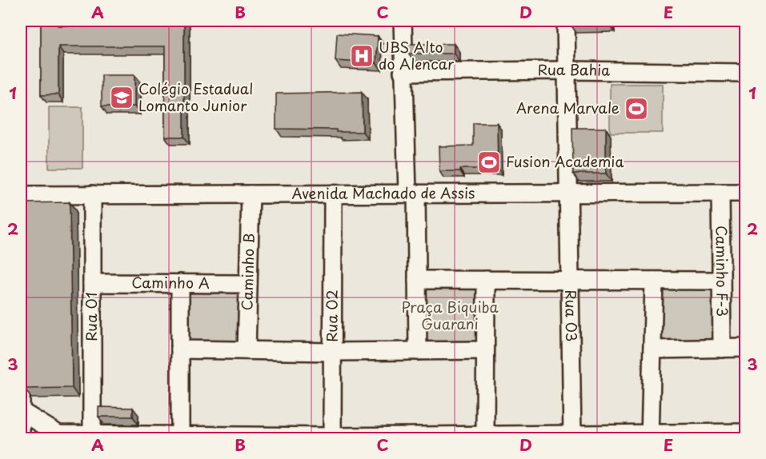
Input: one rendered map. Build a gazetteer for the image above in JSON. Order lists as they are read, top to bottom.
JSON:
{
  "streets": {
    "street": [
      "Rua Bahia",
      "Avenida Machado de Assis",
      "Caminho F-3",
      "Caminho B",
      "Caminho A",
      "Rua 03",
      "Rua 01",
      "Rua 02"
    ]
  },
  "crossings": [
    ["Rua Bahia", "Rua 03"],
    ["Avenida Machado de Assis", "Caminho F-3"],
    ["Avenida Machado de Assis", "Caminho B"],
    ["Avenida Machado de Assis", "Rua 03"],
    ["Avenida Machado de Assis", "Rua 01"],
    ["Avenida Machado de Assis", "Rua 02"],
    ["Caminho B", "Caminho A"],
    ["Caminho A", "Rua 01"]
  ],
  "parks": ["Praça Biquiba Guarani"],
  "places": {
    "hospital": ["UBS Alto do Alencar"],
    "school or university": ["Colégio Estadual Lomanto Junior"],
    "sports": ["Arena Marvale", "Fusion Academia"]
  },
  "grid": {
    "columns": [
      "A",
      "B",
      "C",
      "D",
      "E"
    ],
    "rows": ["1", "2", "3"]
  }
}
